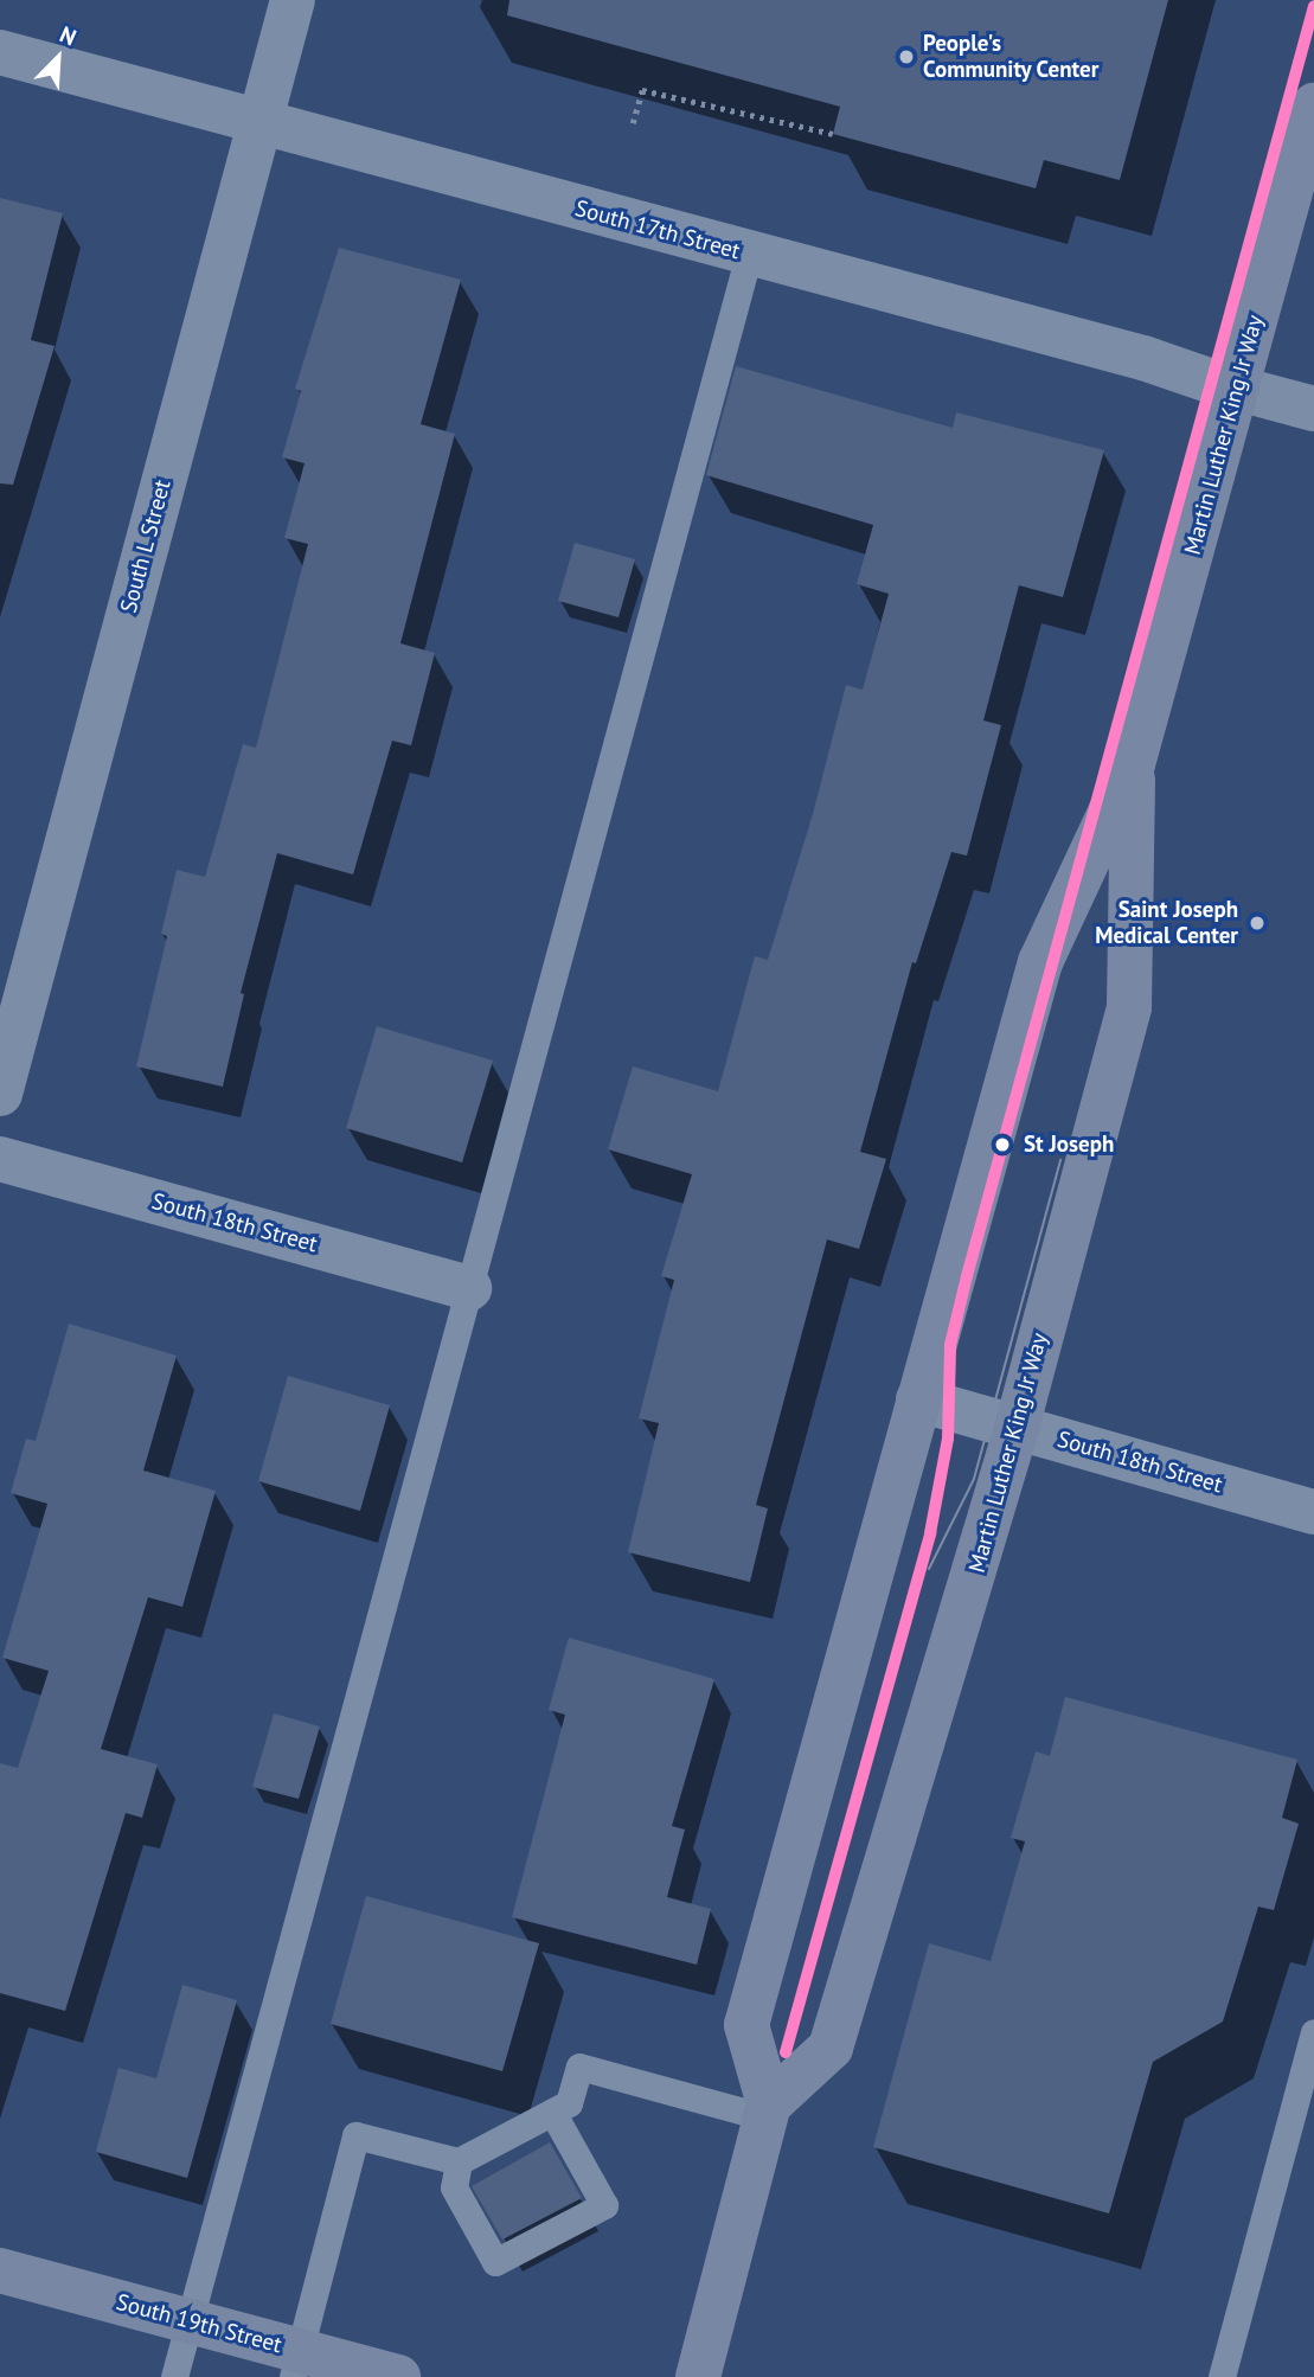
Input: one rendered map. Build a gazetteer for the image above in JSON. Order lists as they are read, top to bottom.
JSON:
{
  "streets": {
    "main road": ["Martin Luther King Jr Way", "South 19th Street"],
    "street": ["South 17th Street", "South L Street", "South 18th Street"]
  },
  "crossings": [
    ["South 17th Street", "Martin Luther King Jr Way"],
    ["South 17th Street", "South L Street"],
    ["Martin Luther King Jr Way", "South 18th Street"]
  ],
  "places": ["People's Community Center", "Saint Joseph Medical Center", "St Joseph"],
  "north": "top right"
}
